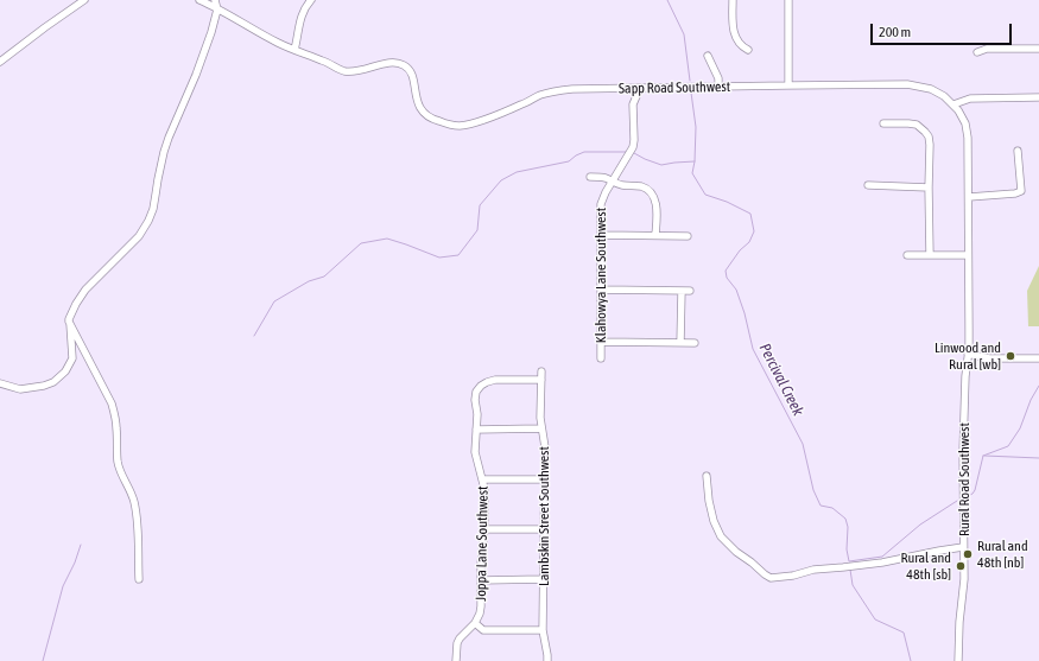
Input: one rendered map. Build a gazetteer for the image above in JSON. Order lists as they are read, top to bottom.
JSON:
{
  "streets": {
    "street": [
      "Sapp Road Southwest",
      "Klahowya Lane Southwest",
      "Rural Road Southwest",
      "Lambskin Street Southwest",
      "Joppa Lane Southwest"
    ]
  },
  "crossings": [
    ["Sapp Road Southwest", "Klahowya Lane Southwest"],
    ["Sapp Road Southwest", "Rural Road Southwest"],
    ["Lambskin Street Southwest", "Joppa Lane Southwest"]
  ],
  "water": ["Percival Creek"],
  "places": ["Linwood and Rural [wb]", "Rural and 48th [nb]", "Rural and 48th [sb]"],
  "scale_bar": "200 m"
}
